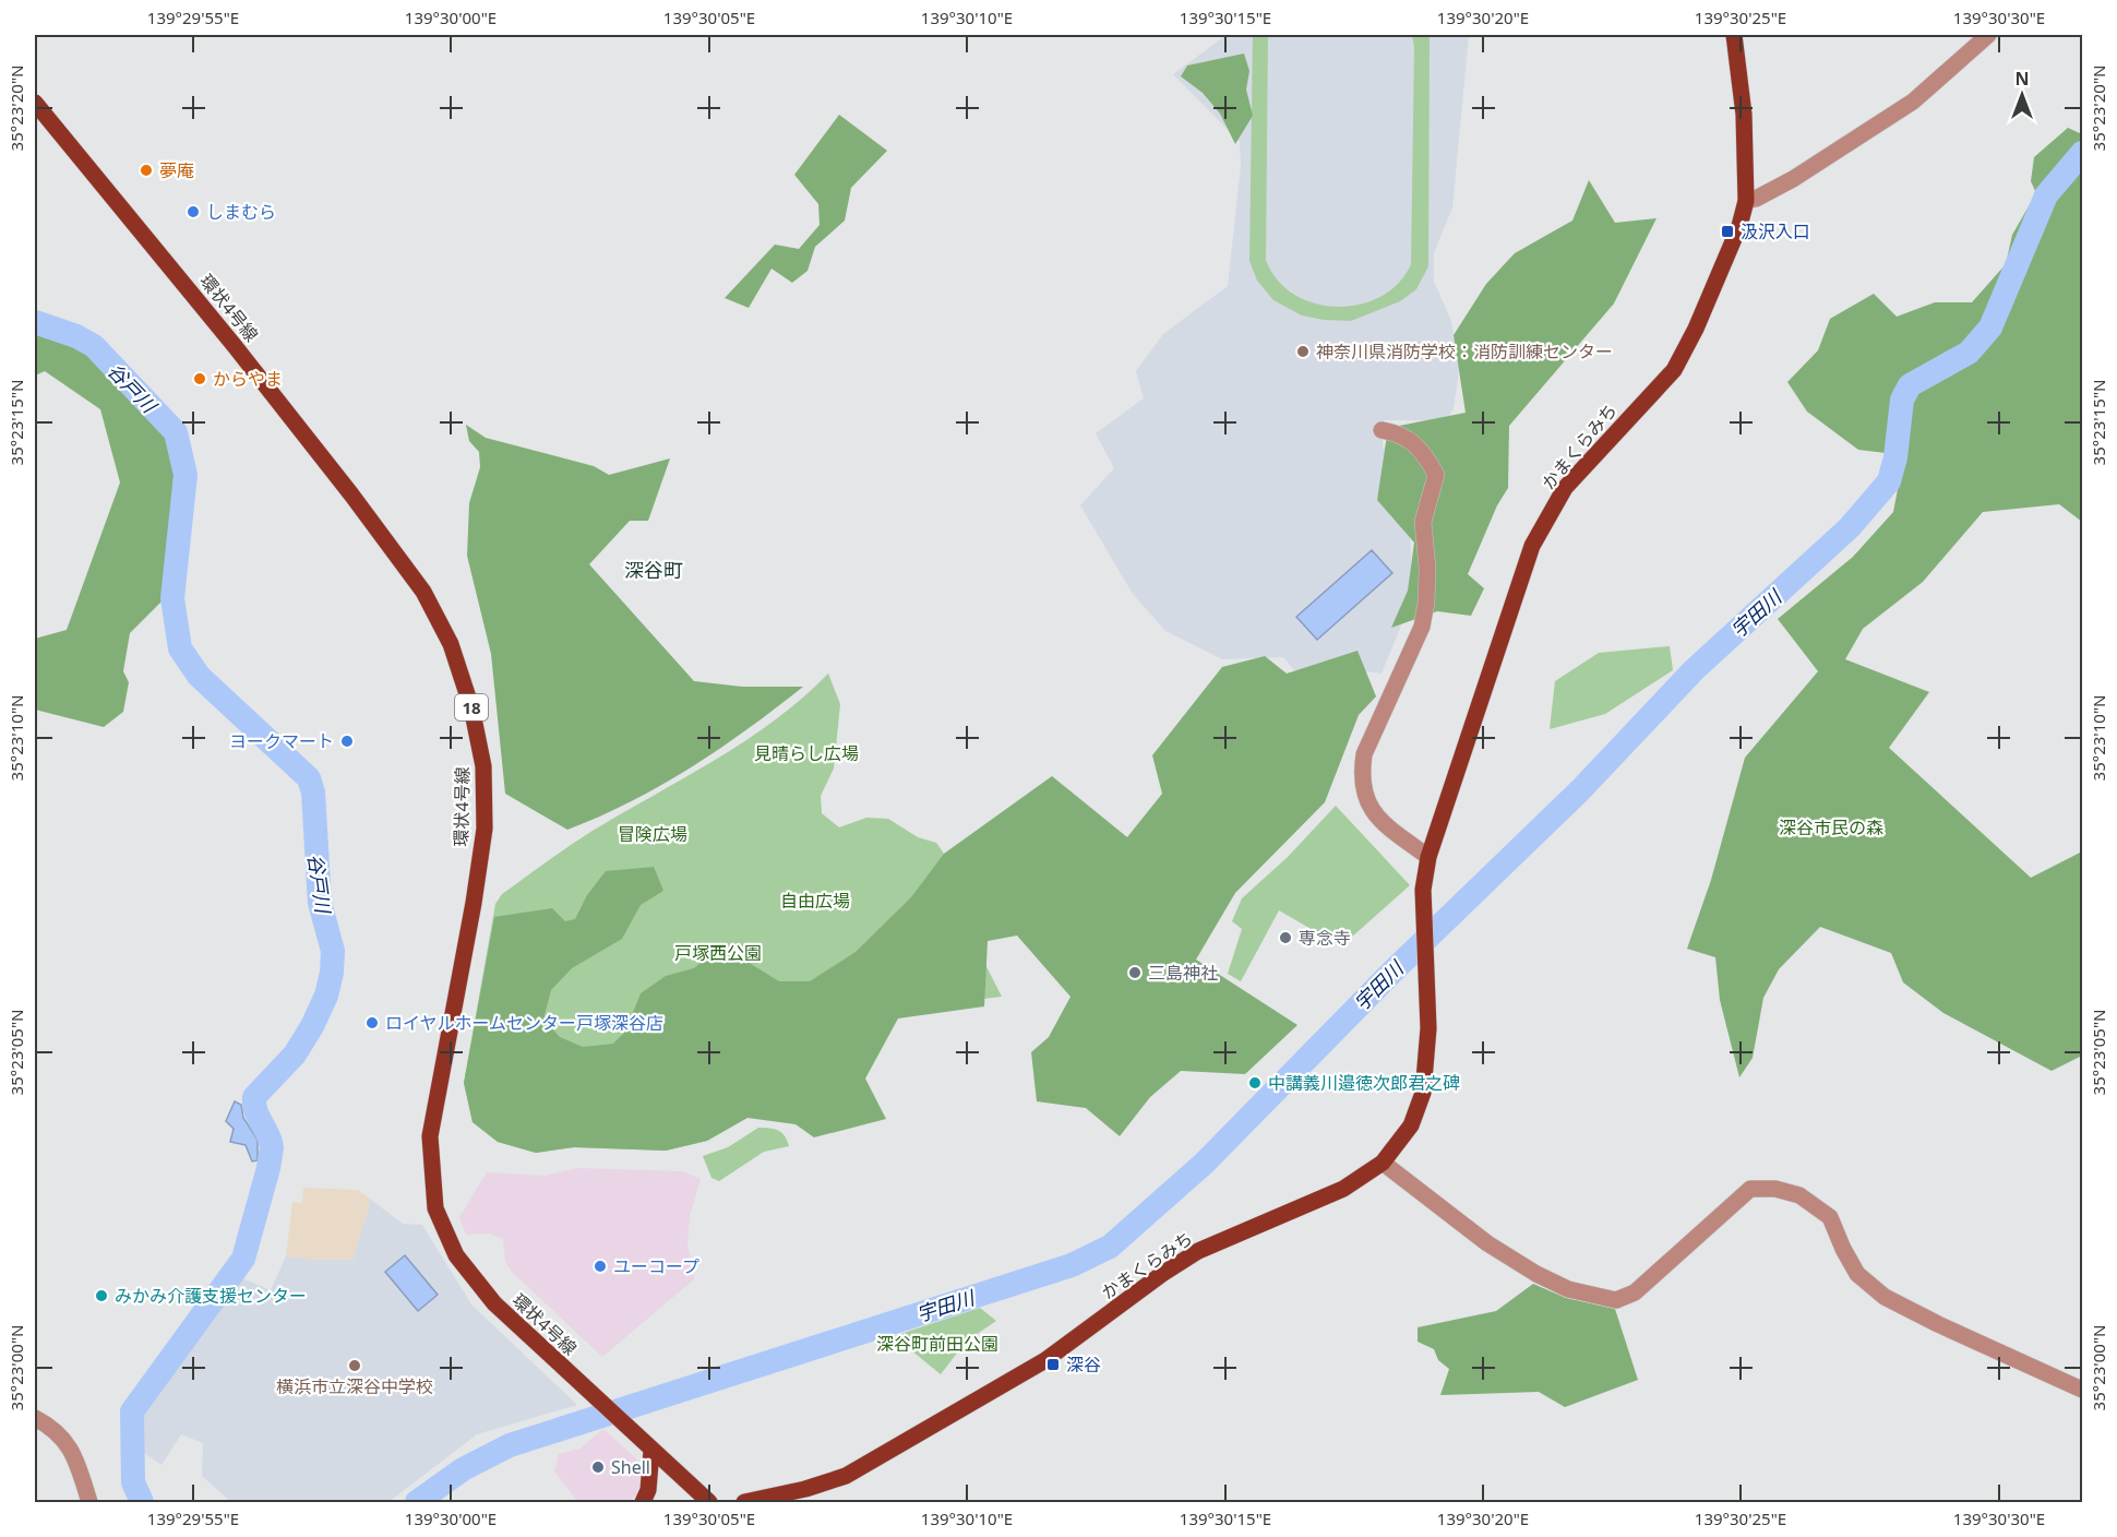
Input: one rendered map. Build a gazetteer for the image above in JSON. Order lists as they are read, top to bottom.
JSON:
{
  "streets": {
    "main road": ["環状4号線", "かまくらみち", "18"]
  },
  "districts": ["深谷町"],
  "water": ["谷戸川", "宇田川"],
  "parks": [
    "見晴らし広場",
    "深谷市民の森",
    "冒険広場",
    "自由広場",
    "戸塚西公園",
    "深谷町前田公園"
  ],
  "places": {
    "other": [
      "夢庵",
      "しまむら",
      "神奈川県消防学校：消防訓練センター",
      "からやま",
      "ヨークマート",
      "専念寺",
      "三島神社",
      "ロイヤルホームセンター戸塚深谷店",
      "中講義川邉徳次郎君之碑",
      "ユーコープ",
      "みかみ介護支援センター",
      "横浜市立深谷中学校",
      "Shell"
    ],
    "transit": ["汲沢入口", "深谷"]
  },
  "north": "top",
  "coordinates": [
    "139°29'55\"E",
    "139°30'00\"E",
    "139°30'05\"E",
    "139°30'10\"E",
    "139°30'15\"E",
    "139°30'20\"E",
    "139°30'25\"E",
    "139°30'30\"E",
    "35°23'20\"N",
    "35°23'15\"N",
    "35°23'10\"N",
    "35°23'05\"N",
    "35°23'00\"N"
  ]
}
